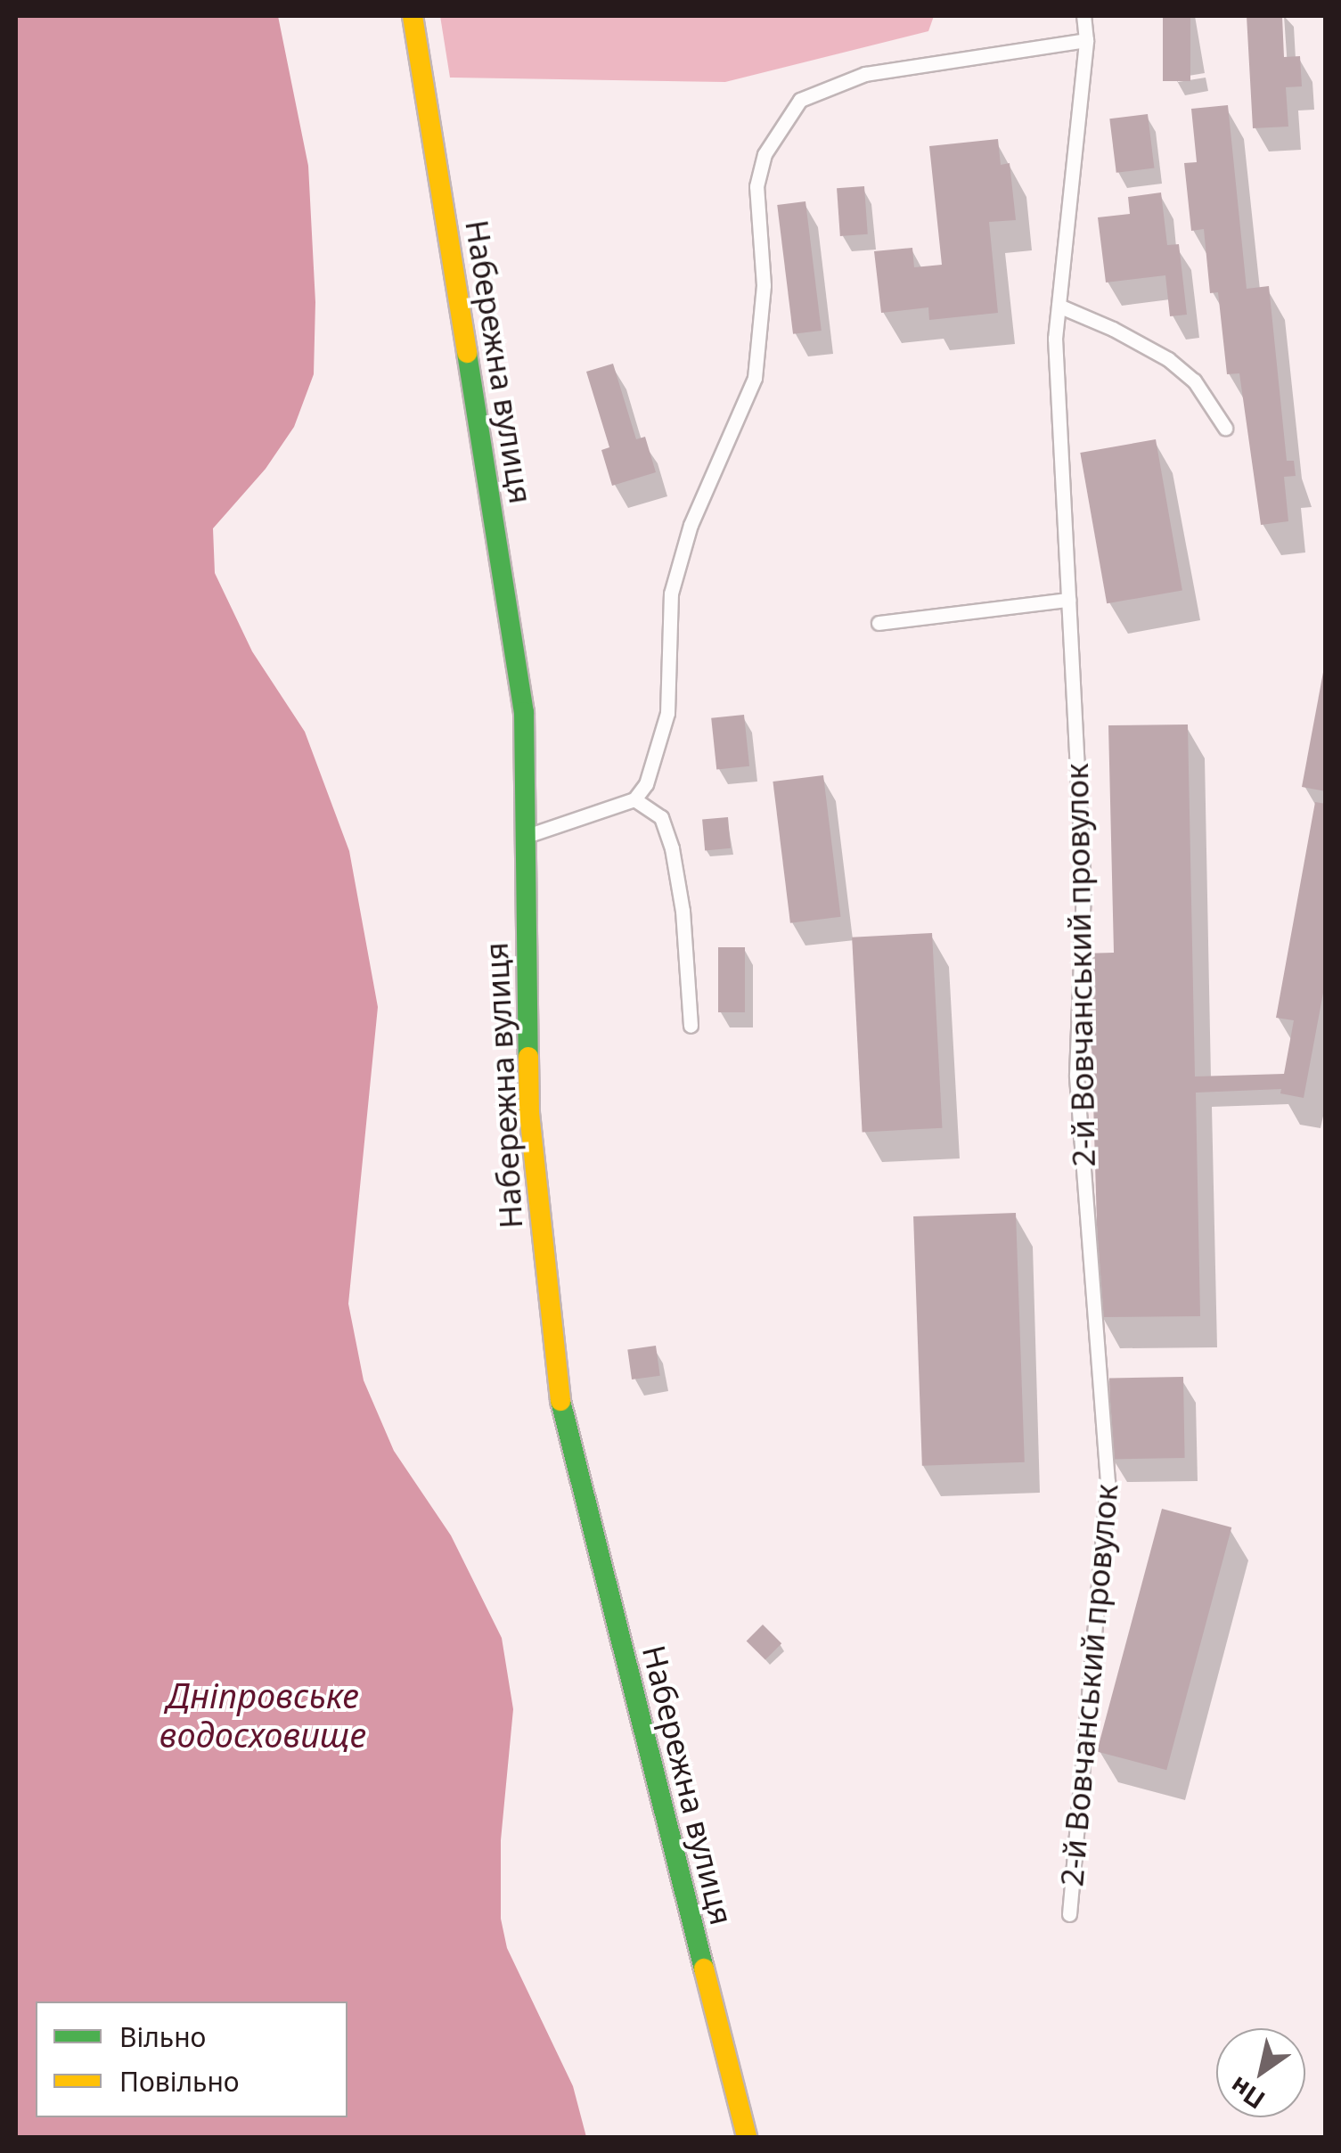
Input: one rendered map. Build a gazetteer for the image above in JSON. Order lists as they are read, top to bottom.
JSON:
{
  "streets": {
    "street": ["Набережна вулиця"],
    "lane": ["2-й Вовчанський провулок"]
  },
  "water": ["Дніпровське водосховище"],
  "legend": ["Вільно", "Повільно"],
  "north": "bottom left"
}
